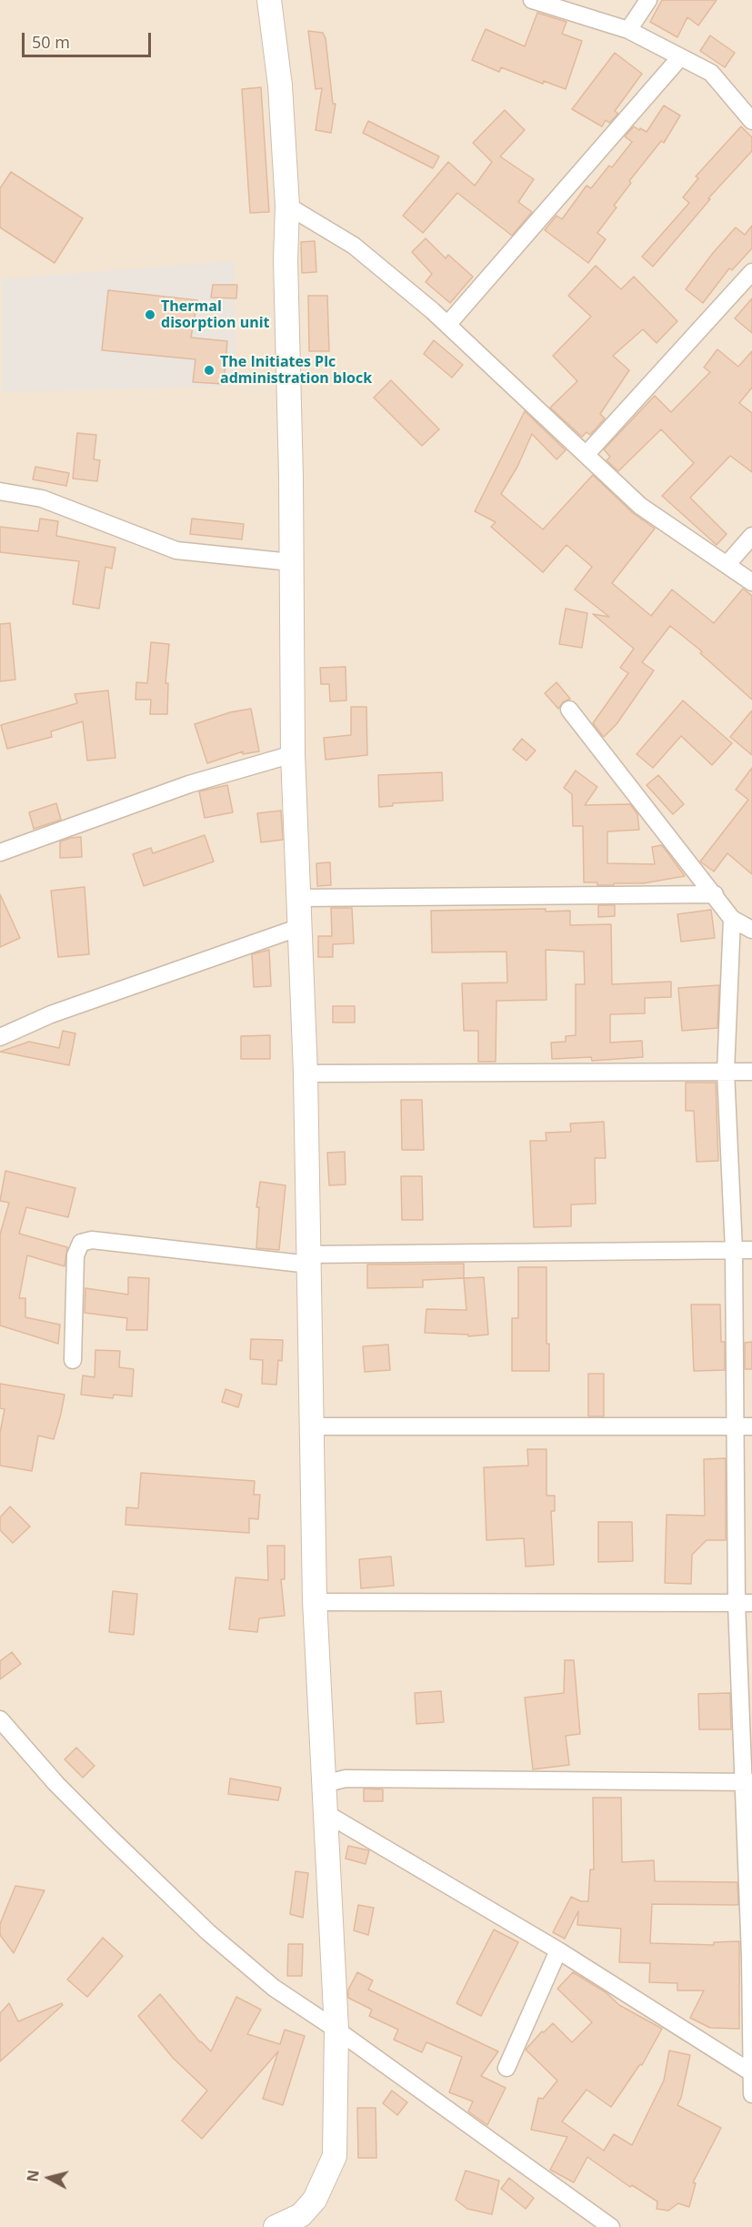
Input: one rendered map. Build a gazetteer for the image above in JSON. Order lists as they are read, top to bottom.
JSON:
{
  "places": ["Thermal disorption unit", "The Initiates Plc administration block"],
  "scale_bar": "50 m",
  "north": "left"
}
